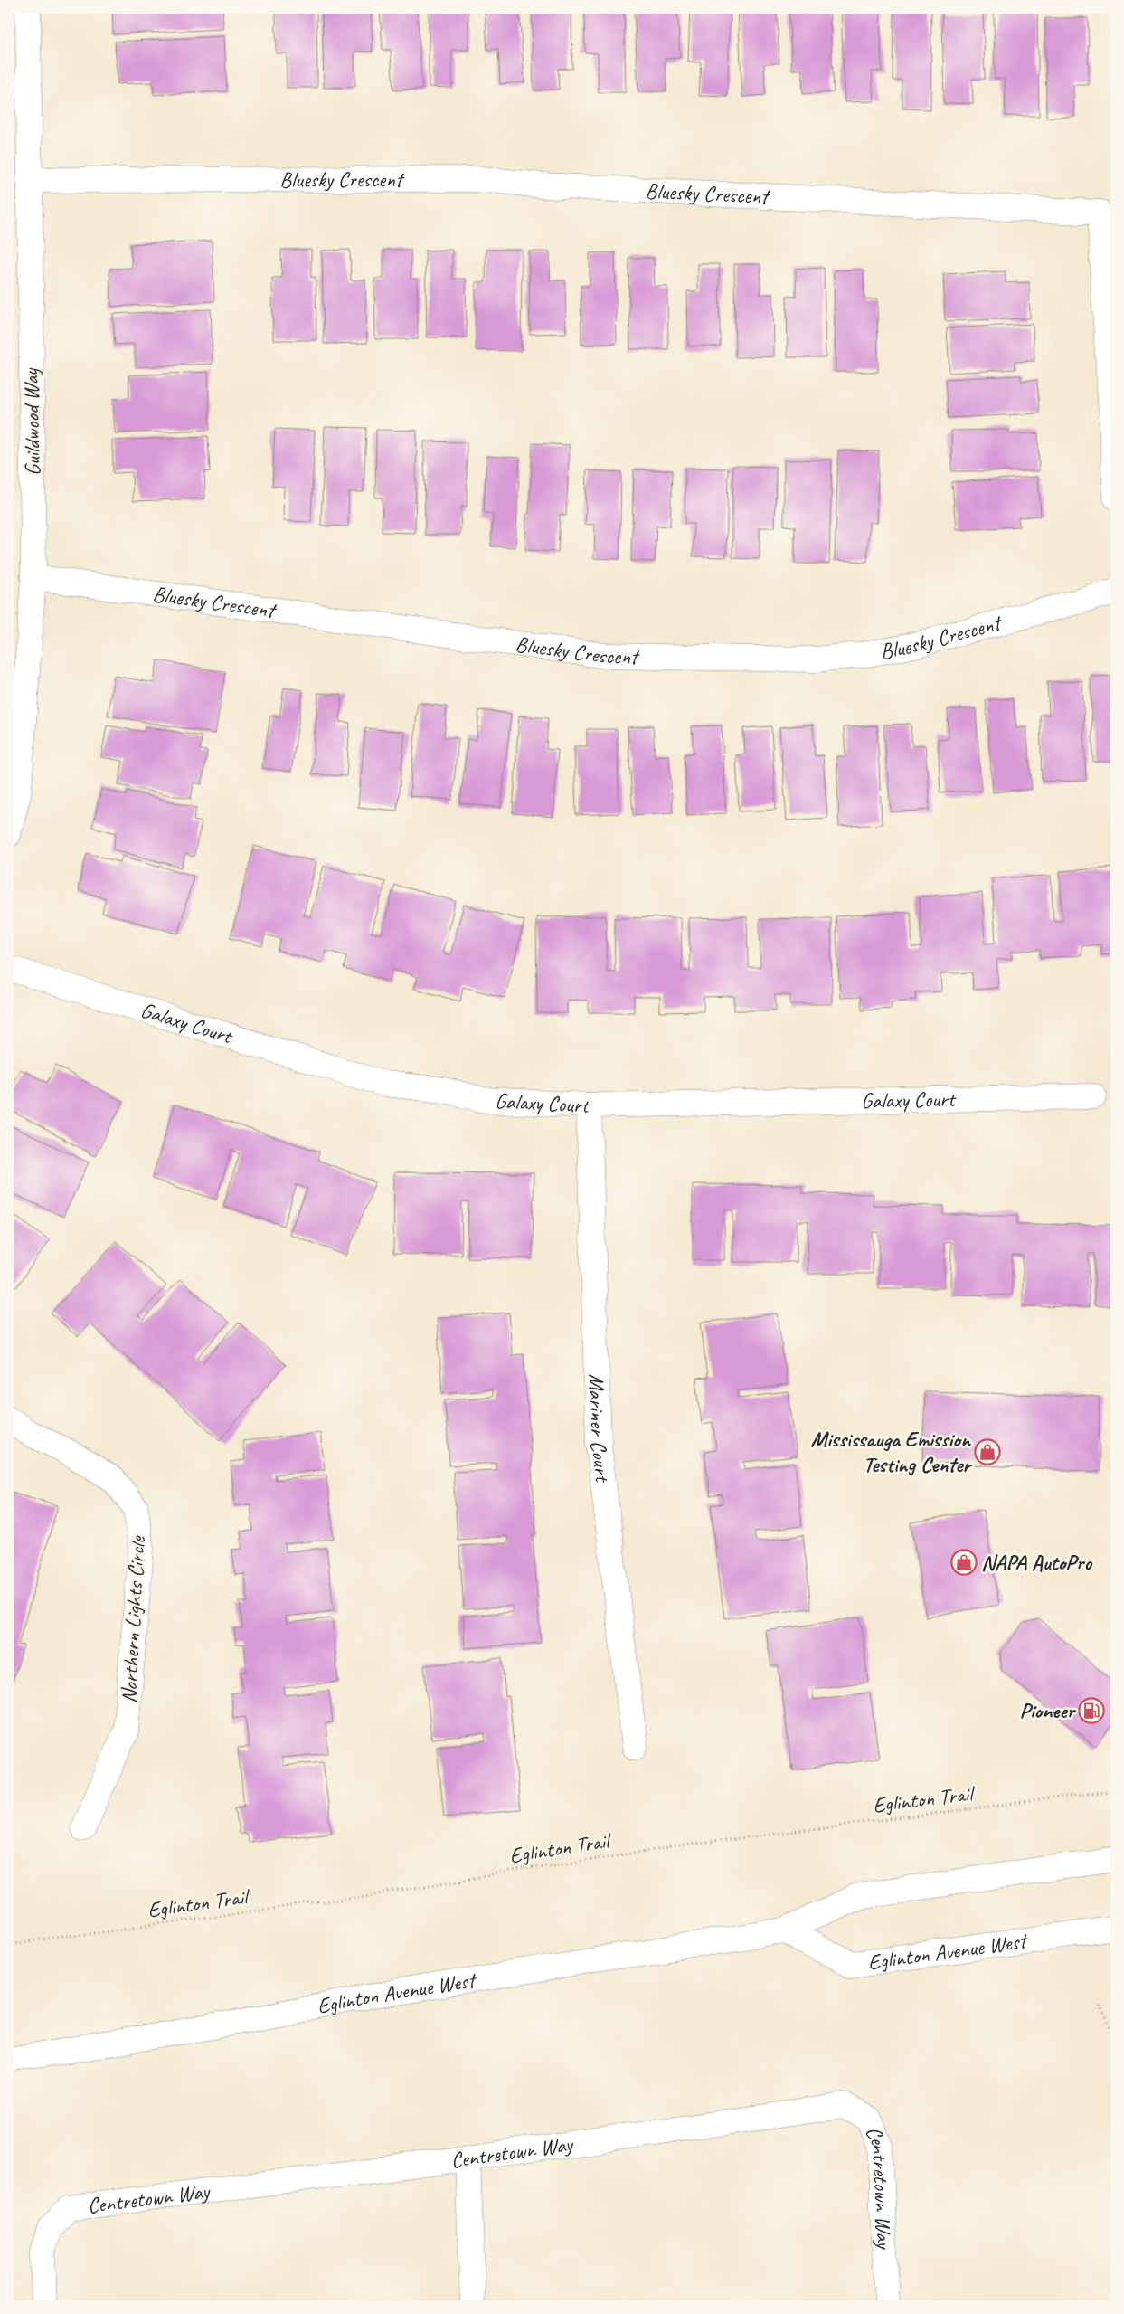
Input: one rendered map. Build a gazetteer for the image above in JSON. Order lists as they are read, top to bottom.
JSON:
{
  "streets": {
    "street": [
      "Bluesky Crescent",
      "Guildwood Way",
      "Galaxy Court",
      "Mariner Court",
      "Northern Lights Circle",
      "Eglinton Avenue West",
      "Centretown Way"
    ],
    "path": ["Eglinton Trail"]
  },
  "crossings": [
    ["Bluesky Crescent", "Guildwood Way"],
    ["Galaxy Court", "Mariner Court"]
  ],
  "places": {
    "shop": ["Mississauga Emission Testing Center", "NAPA AutoPro"],
    "fuel station": ["Pioneer"]
  }
}
